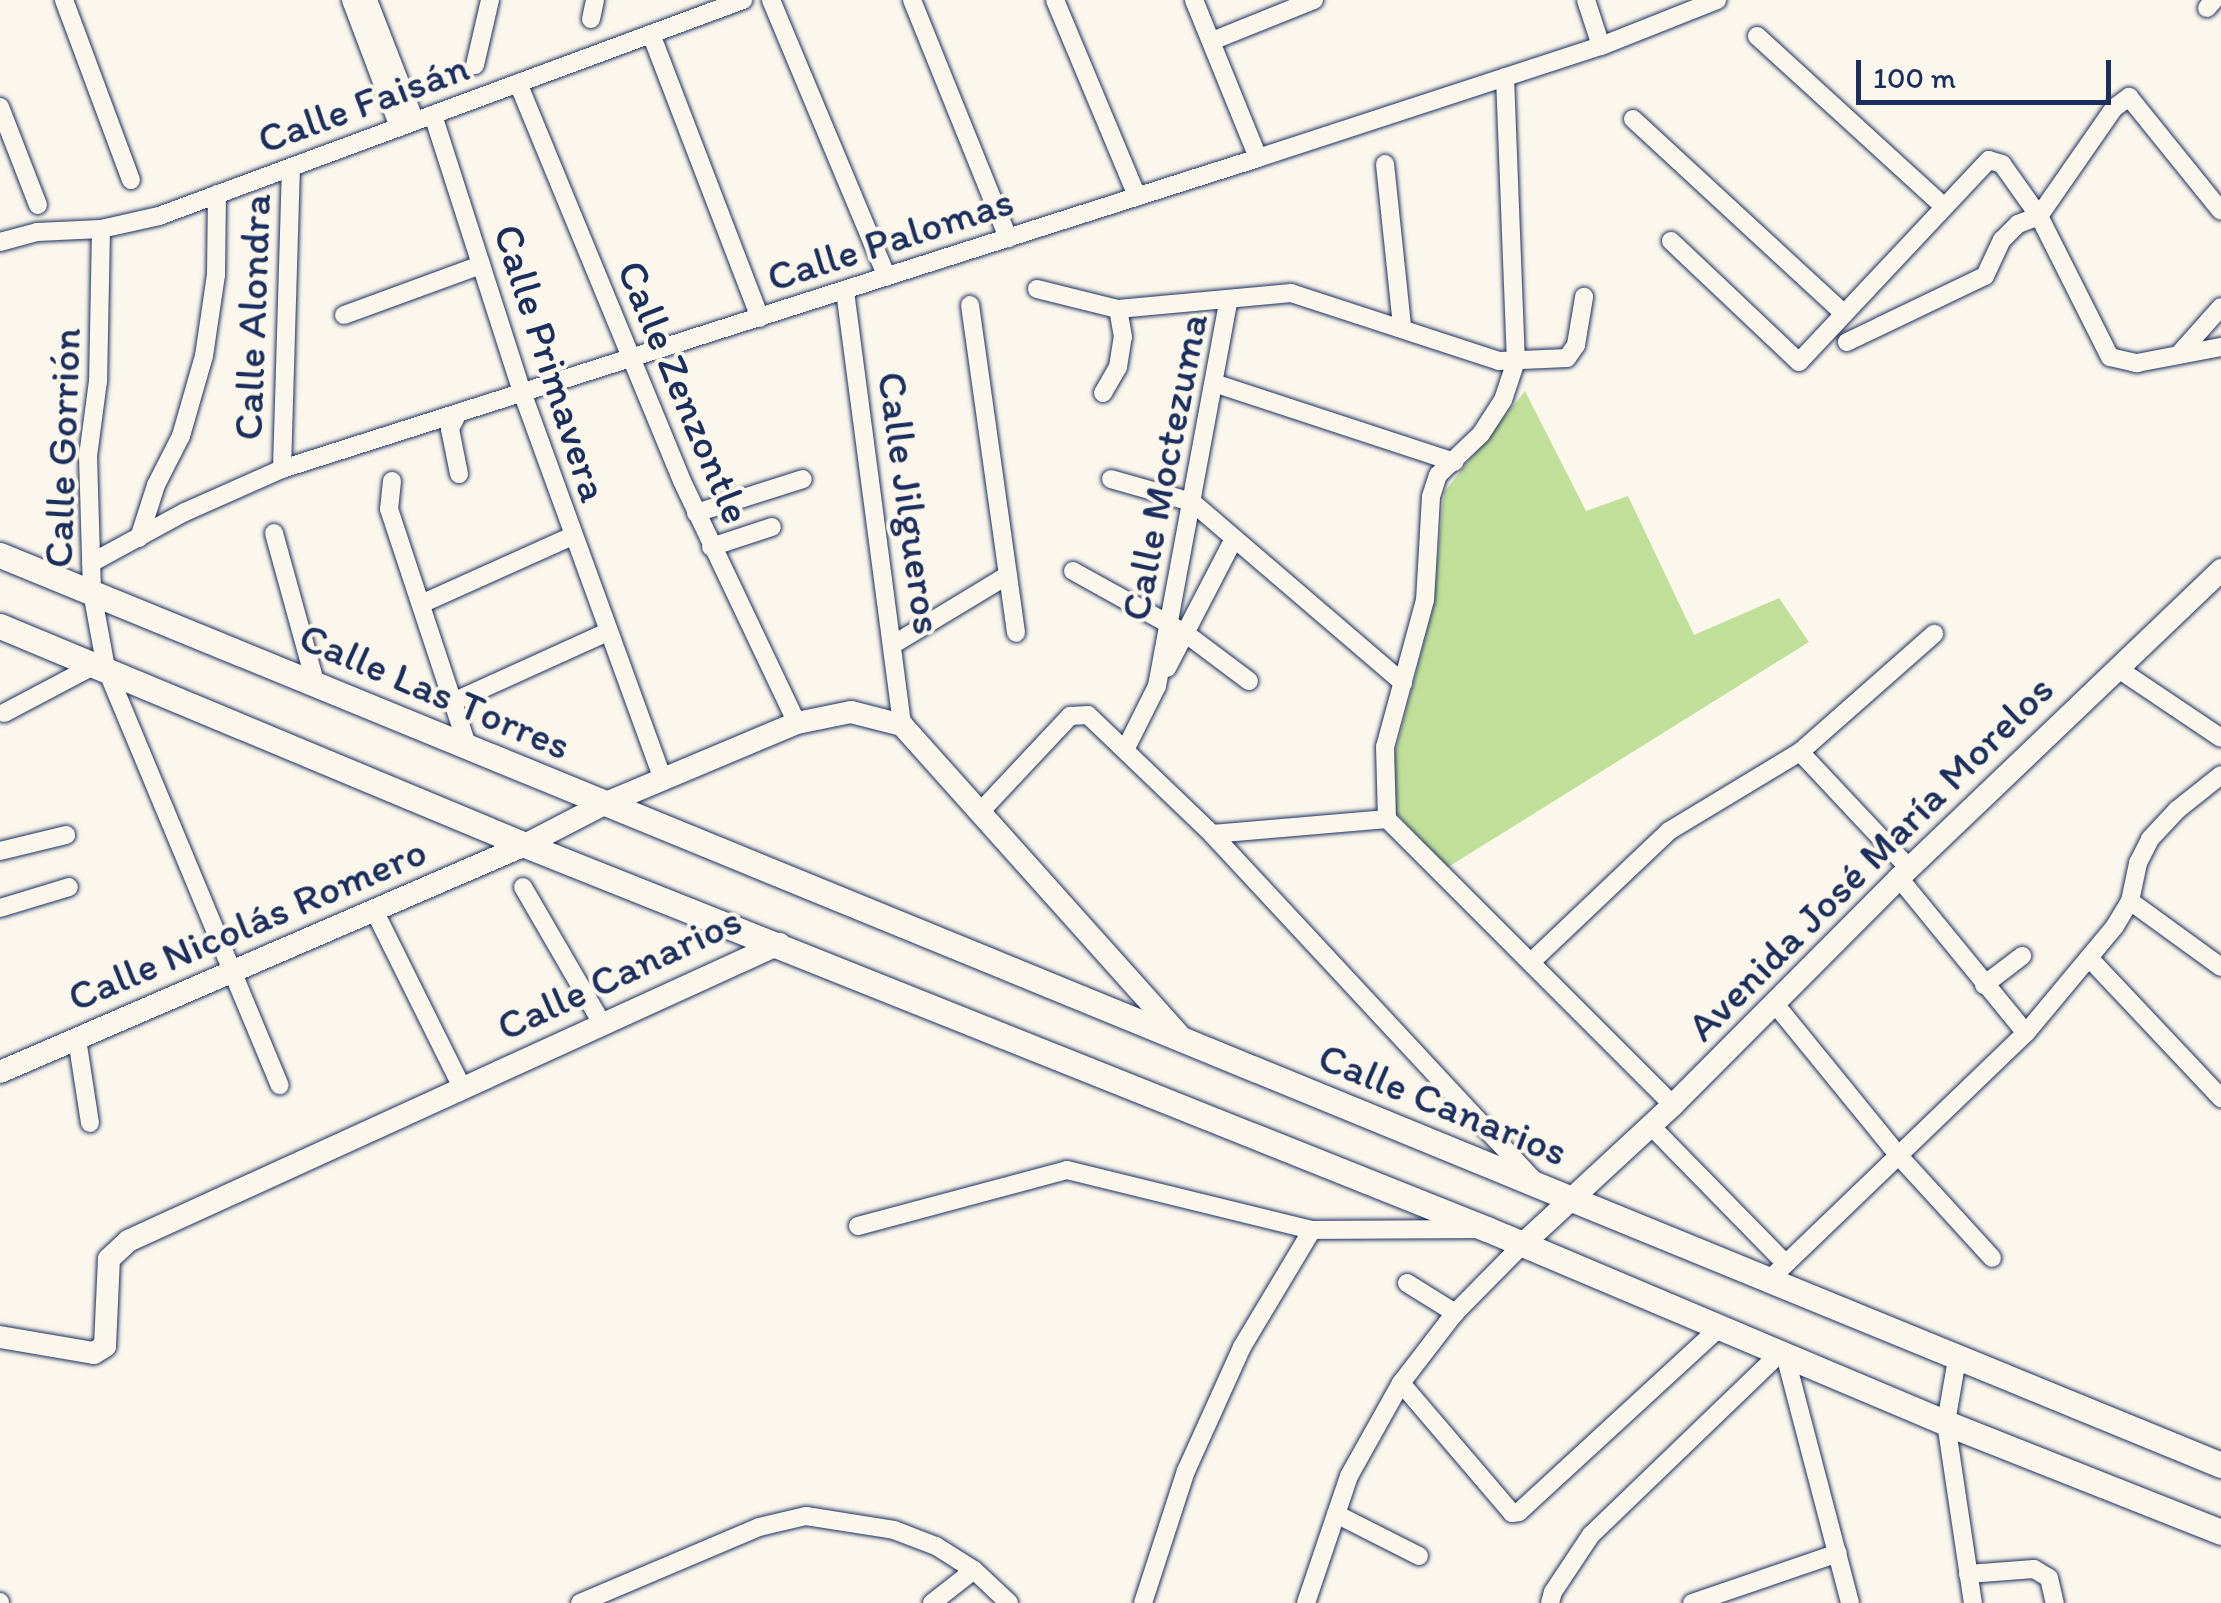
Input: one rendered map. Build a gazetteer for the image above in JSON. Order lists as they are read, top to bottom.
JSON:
{
  "streets": {
    "main road": ["Calle Las Torres", "Calle Canarios"],
    "street": [
      "Calle Faisán",
      "Calle Palomas",
      "Calle Alondra",
      "Calle Primavera",
      "Calle Zenzontle",
      "Calle Gorrión",
      "Calle Moctezuma",
      "Calle Jilgueros",
      "Avenida José María Morelos",
      "Calle Nicolás Romero"
    ]
  },
  "crossings": [
    ["Calle Faisán", "Calle Alondra"],
    ["Calle Faisán", "Calle Primavera"],
    ["Calle Faisán", "Calle Zenzontle"],
    ["Calle Faisán", "Calle Gorrión"],
    ["Calle Palomas", "Calle Alondra"],
    ["Calle Palomas", "Calle Primavera"],
    ["Calle Palomas", "Calle Zenzontle"],
    ["Calle Palomas", "Calle Gorrión"],
    ["Calle Palomas", "Calle Jilgueros"],
    ["Calle Gorrión", "Calle Las Torres"],
    ["Calle Gorrión", "Calle Nicolás Romero"],
    ["Calle Las Torres", "Calle Canarios"],
    ["Avenida José María Morelos", "Calle Canarios"]
  ],
  "scale_bar": "100 m"
}
